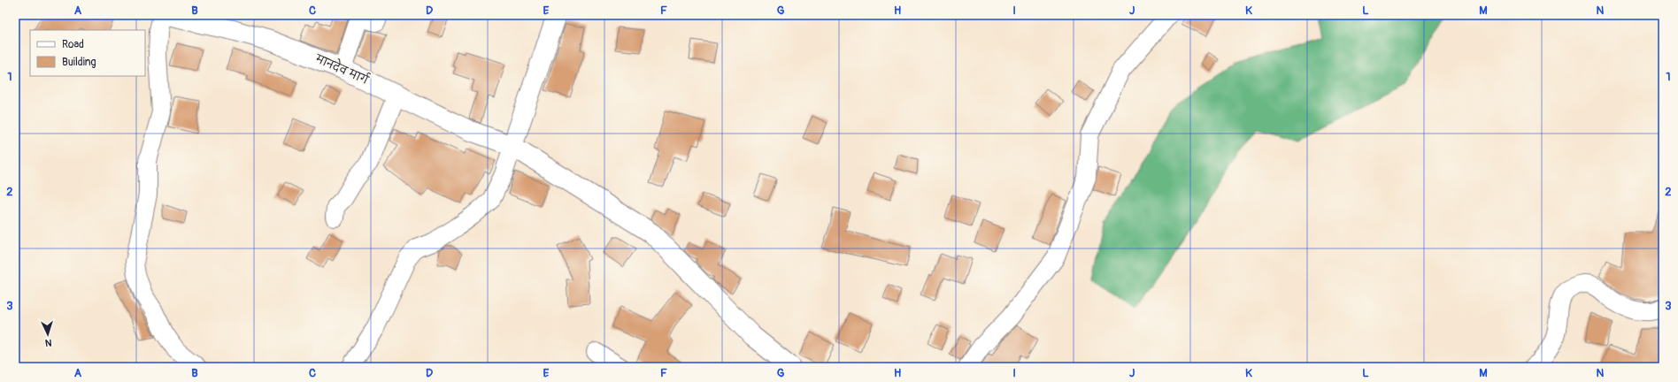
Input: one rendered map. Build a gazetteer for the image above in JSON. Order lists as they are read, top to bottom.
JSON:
{
  "streets": {
    "main road": ["मानदेव मार्ग"]
  },
  "legend": ["Road", "Building"],
  "north": "bottom",
  "grid": {
    "columns": [
      "A",
      "B",
      "C",
      "D",
      "E",
      "F",
      "G",
      "H",
      "I",
      "J",
      "K",
      "L",
      "M",
      "N"
    ],
    "rows": ["1", "2", "3"]
  }
}
